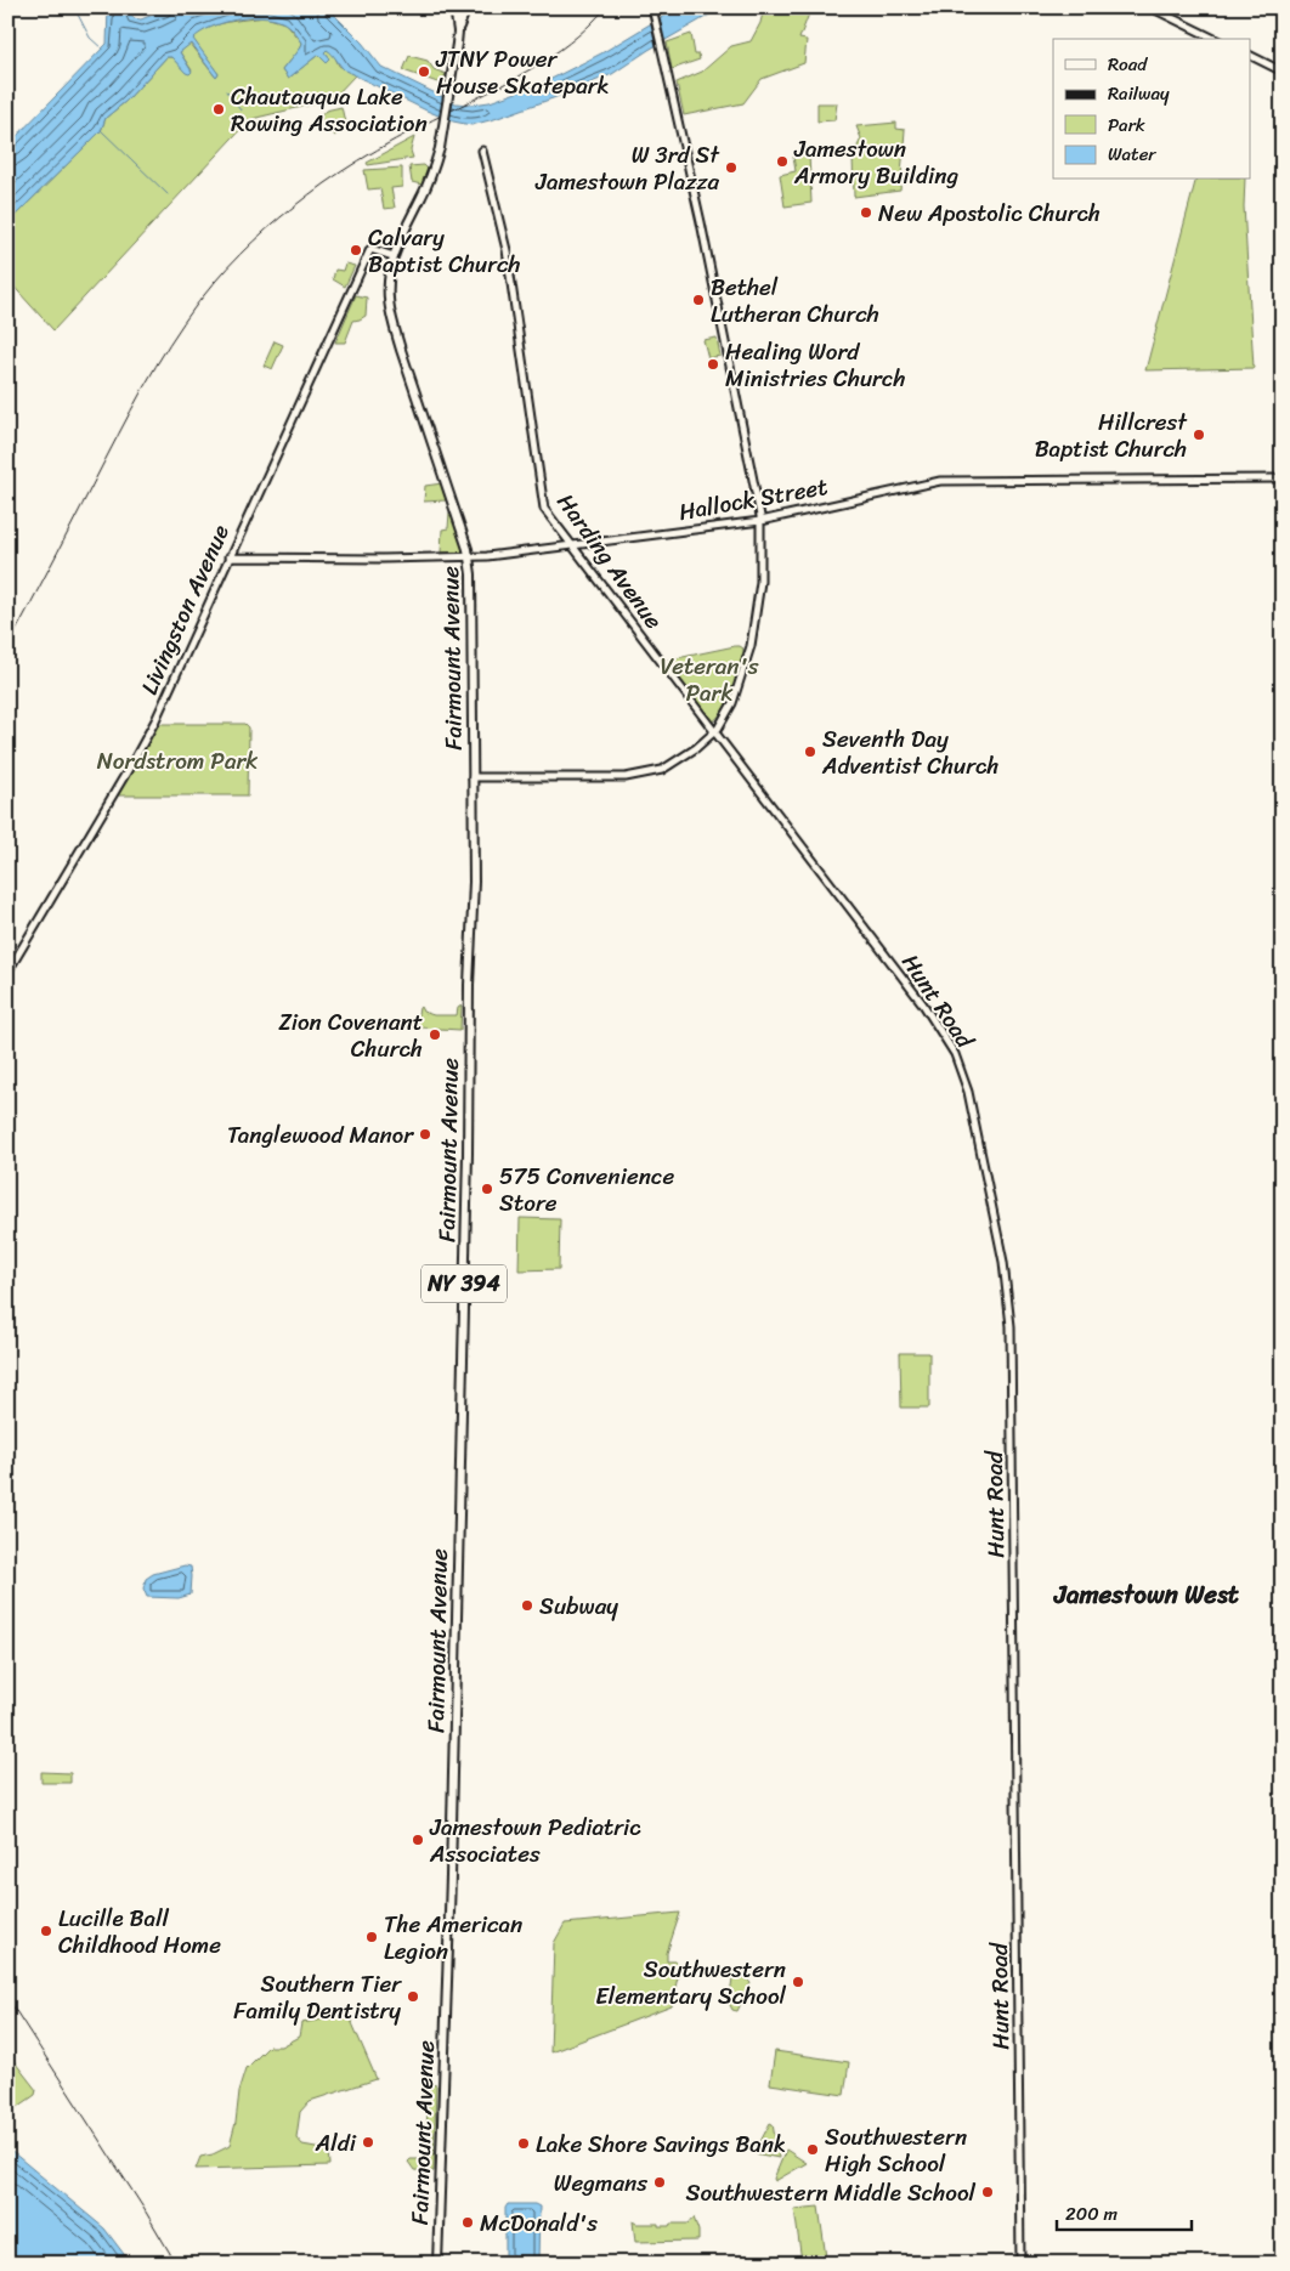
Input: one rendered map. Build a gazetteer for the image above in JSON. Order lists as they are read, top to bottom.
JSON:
{
  "streets": {
    "main road": ["Fairmount Avenue", "NY 394"],
    "street": [
      "Hallock Street",
      "Harding Avenue",
      "Livingston Avenue",
      "Hunt Road"
    ]
  },
  "crossings": [
    ["Hallock Street", "Harding Avenue"],
    ["Hallock Street", "Livingston Avenue"],
    ["Hallock Street", "Fairmount Avenue"],
    ["Harding Avenue", "Hunt Road"],
    ["Livingston Avenue", "Fairmount Avenue"],
    ["Livingston Avenue", "NY 394"],
    ["Fairmount Avenue", "NY 394"]
  ],
  "districts": ["Jamestown West"],
  "parks": ["Veteran's Park", "Nordstrom Park"],
  "places": [
    "JTNY Power House Skatepark",
    "Chautauqua Lake Rowing Association",
    "Jamestown Armory Building",
    "W 3rd St Jamestown Plazza",
    "New Apostolic Church",
    "Calvary Baptist Church",
    "Bethel Lutheran Church",
    "Healing Word Ministries Church",
    "Hillcrest Baptist Church",
    "Seventh Day Adventist Church",
    "Zion Covenant Church",
    "Tanglewood Manor",
    "575 Convenience Store",
    "Subway",
    "Jamestown Pediatric Associates",
    "Lucille Ball Childhood Home",
    "The American Legion",
    "Southwestern Elementary School",
    "Southern Tier Family Dentistry",
    "Aldi",
    "Lake Shore Savings Bank",
    "Southwestern High School",
    "Wegmans",
    "Southwestern Middle School",
    "McDonald's"
  ],
  "legend": [
    "Road",
    "Railway",
    "Park",
    "Water"
  ],
  "scale_bar": "200 m"
}
